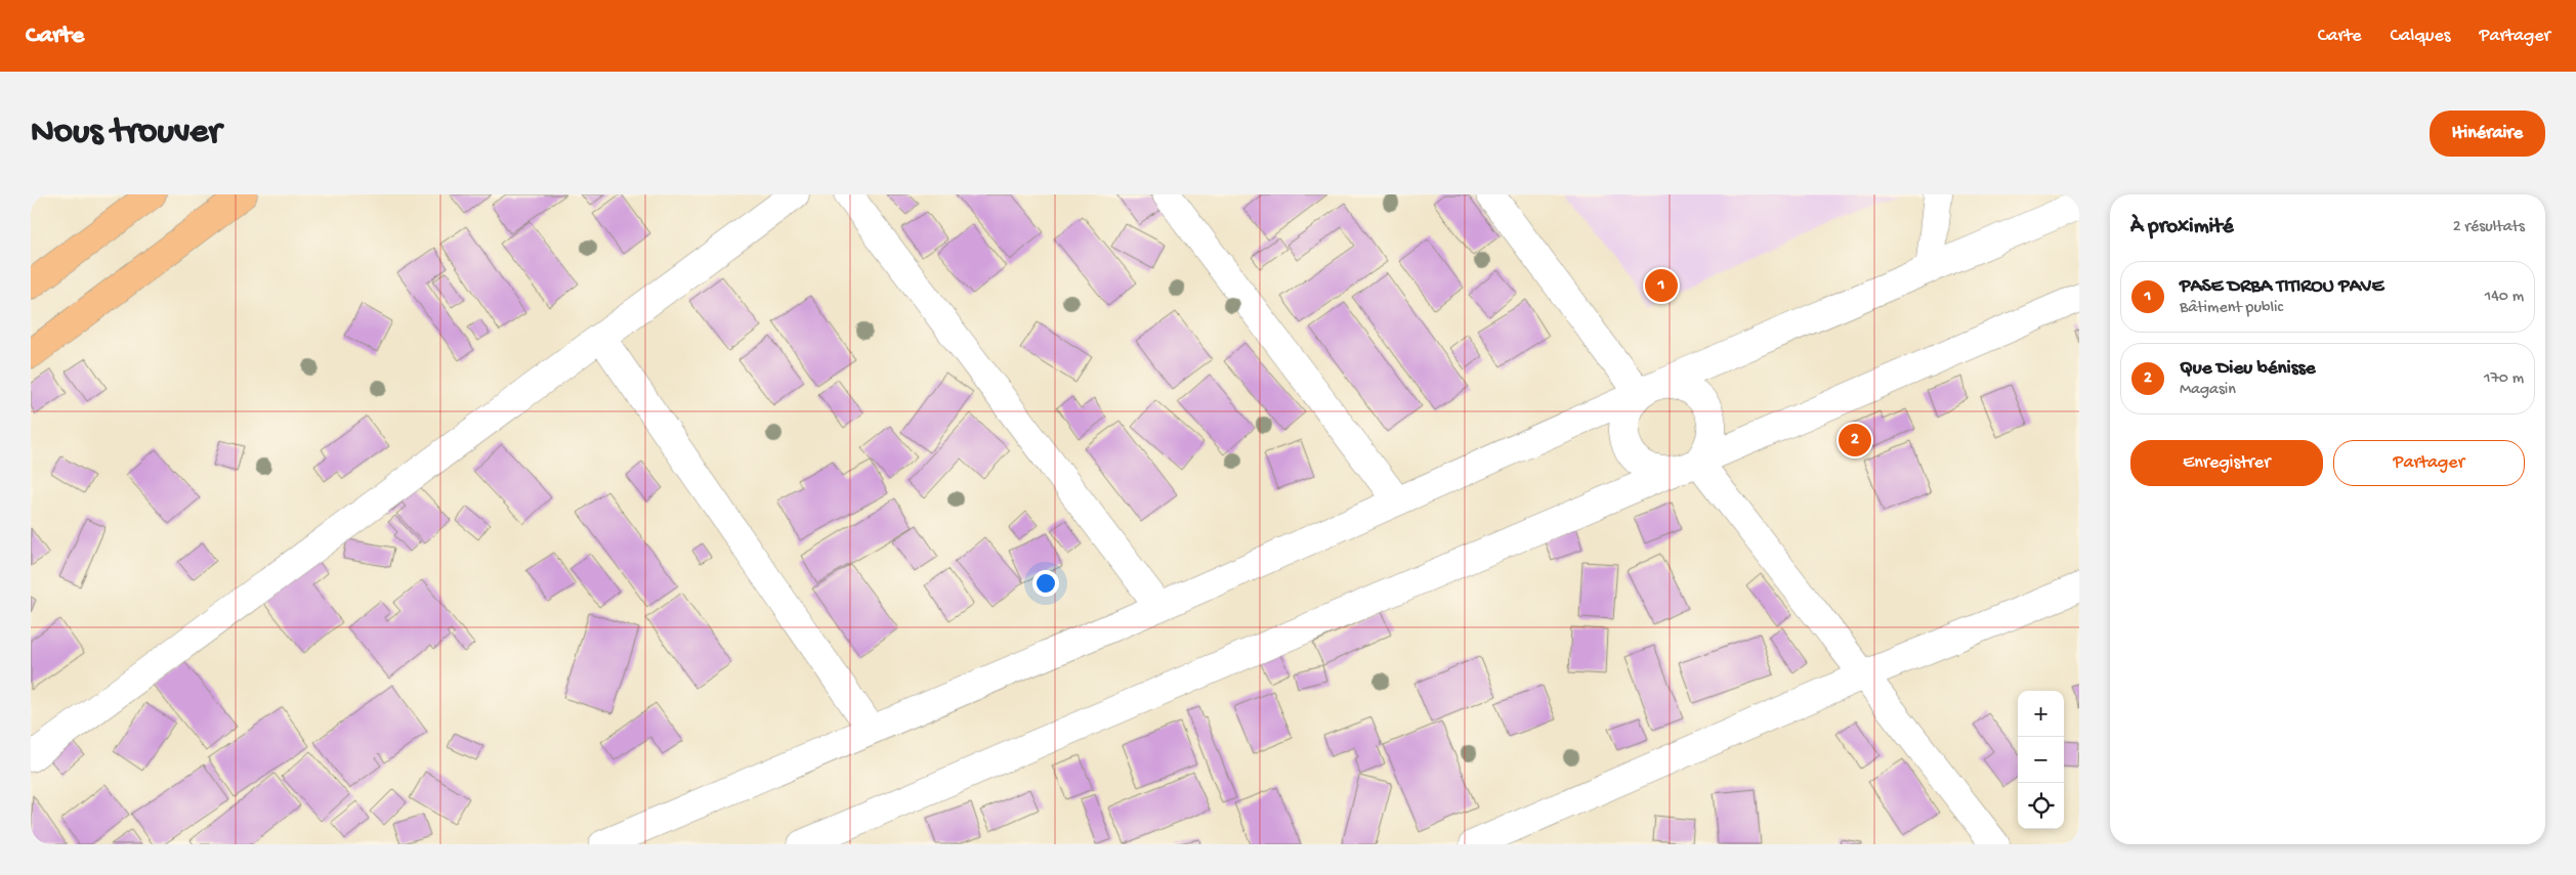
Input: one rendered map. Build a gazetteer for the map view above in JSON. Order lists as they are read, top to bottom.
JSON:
{
  "page": {
    "header": "Carte",
    "nav": ["Carte", "Calques", "Partager"],
    "buttons": [
      "Itinéraire",
      ["Enregistrer", "Partager"]
    ],
    "title": "Nous trouver",
    "heading": ["À proximité", "2 résultats"],
    "list": [
      {
        "mark": "1",
        "name": "PASE DRBA TITIROU PAVE",
        "note": "Bâtiment public",
        "value": "140 m"
      },
      {
        "mark": "2",
        "name": "Que Dieu bénisse",
        "note": "Magasin",
        "value": "170 m"
      }
    ],
    "pins": ["1", "2"],
    "map_buttons": ["+", "−"]
  }
}
